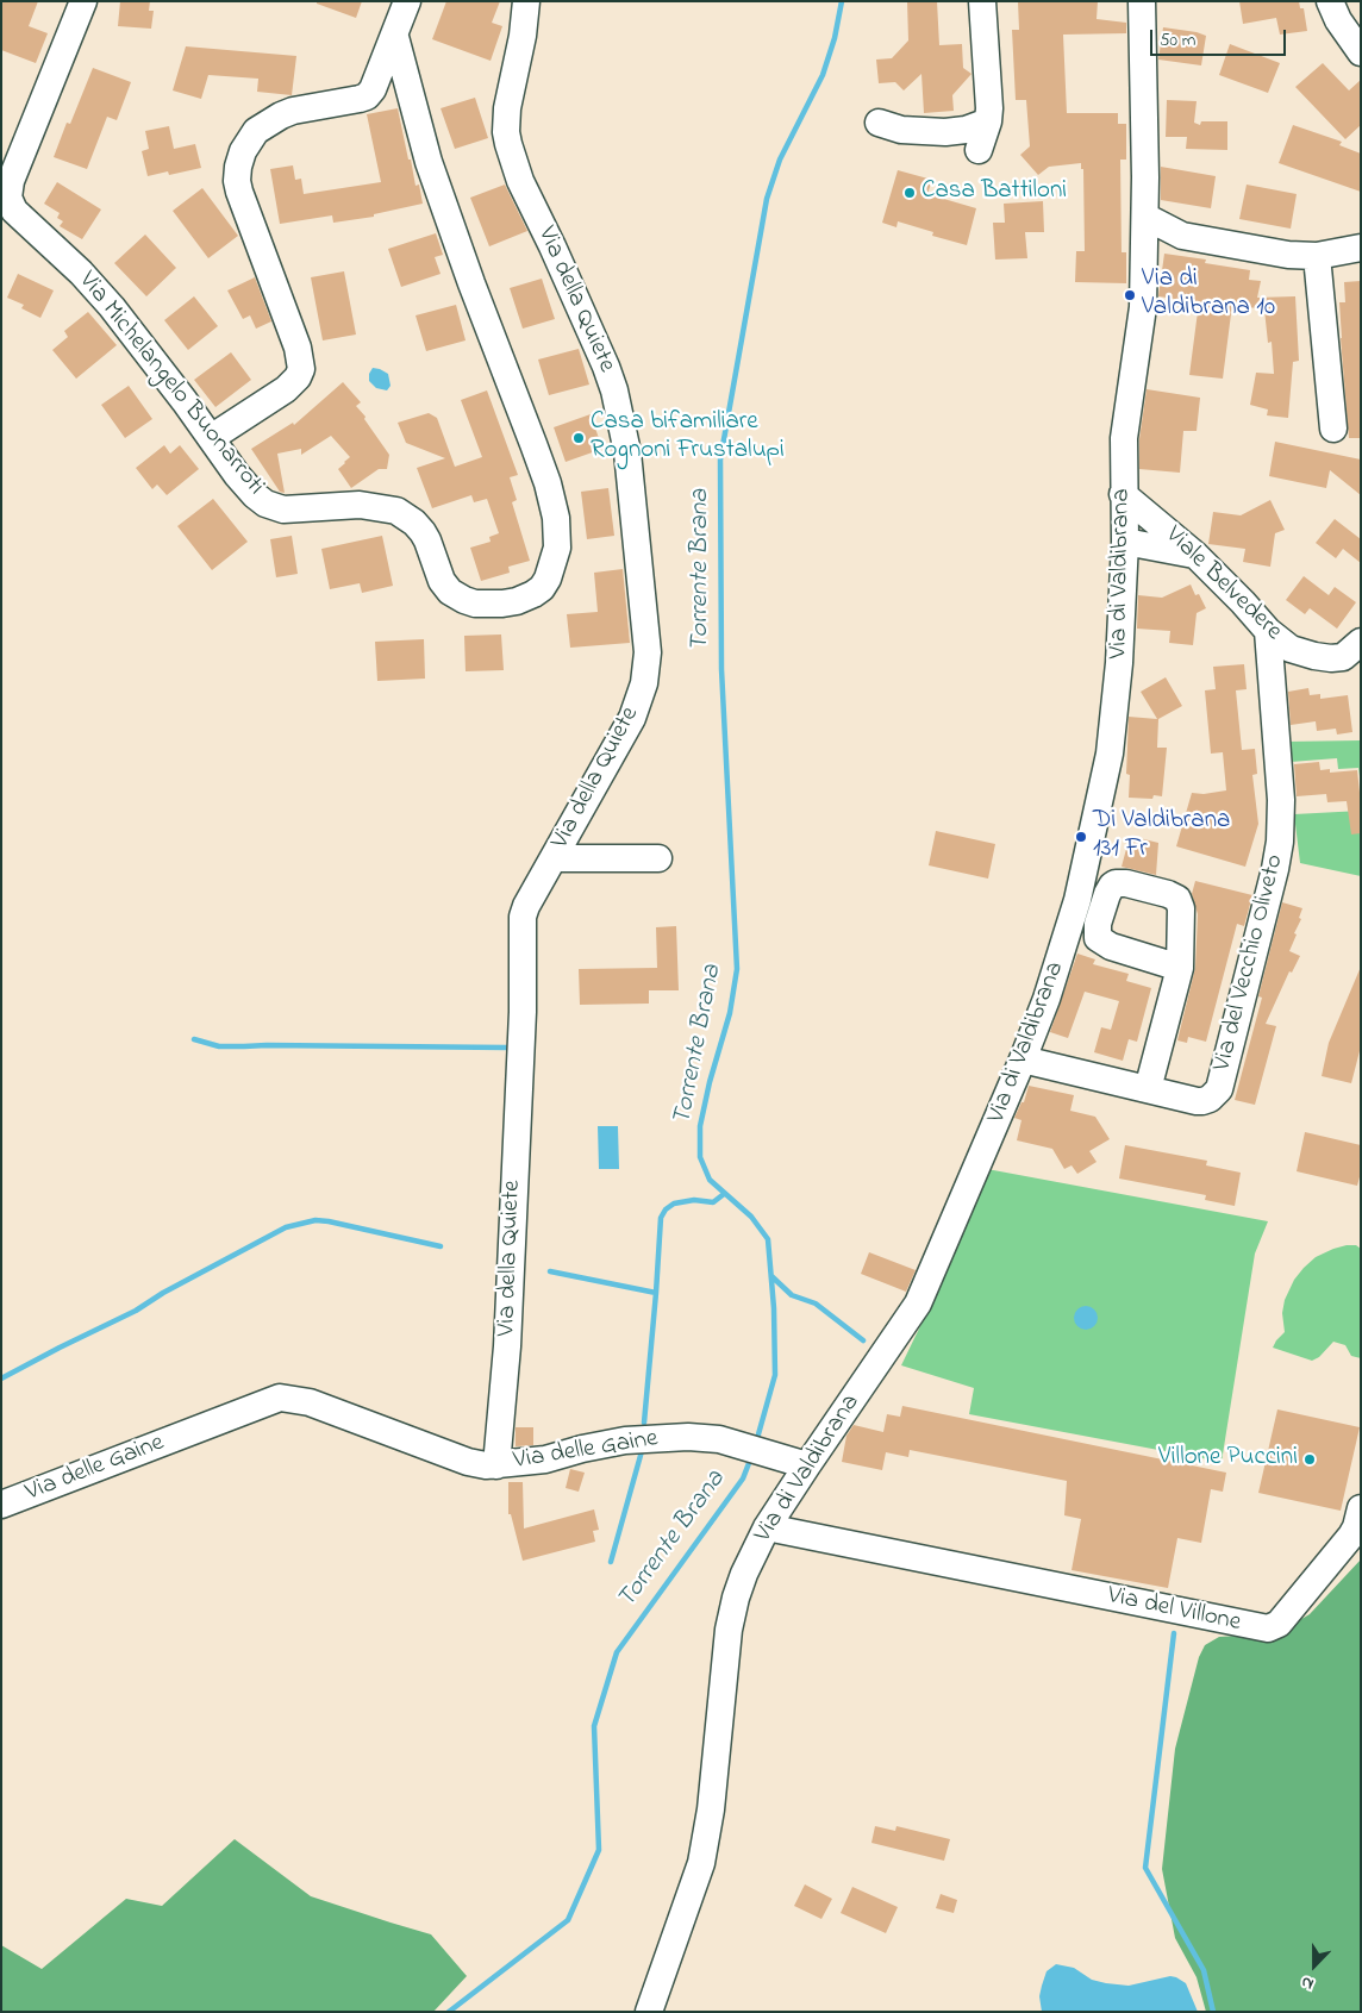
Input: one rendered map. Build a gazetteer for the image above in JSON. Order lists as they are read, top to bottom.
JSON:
{
  "streets": {
    "street": [
      "Via della Quiete",
      "Via Michelangelo Buonarroti",
      "Via di Valdibrana",
      "Viale Belvedere",
      "Via del Vecchio Oliveto",
      "Via delle Gaine",
      "Via del Villone"
    ]
  },
  "crossings": [
    ["Via della Quiete", "Via delle Gaine"],
    ["Via di Valdibrana", "Viale Belvedere"],
    ["Via di Valdibrana", "Via del Vecchio Oliveto"],
    ["Via di Valdibrana", "Via delle Gaine"],
    ["Via di Valdibrana", "Via del Villone"],
    ["Viale Belvedere", "Via del Vecchio Oliveto"]
  ],
  "water": ["Torrente Brana"],
  "places": [
    "Casa Battiloni",
    "Via di Valdibrana 10",
    "Casa bifamiliare Rognoni Frustalupi",
    "Di Valdibrana 131 Fr",
    "Villone Puccini"
  ],
  "scale_bar": "50 m",
  "north": "bottom"
}
